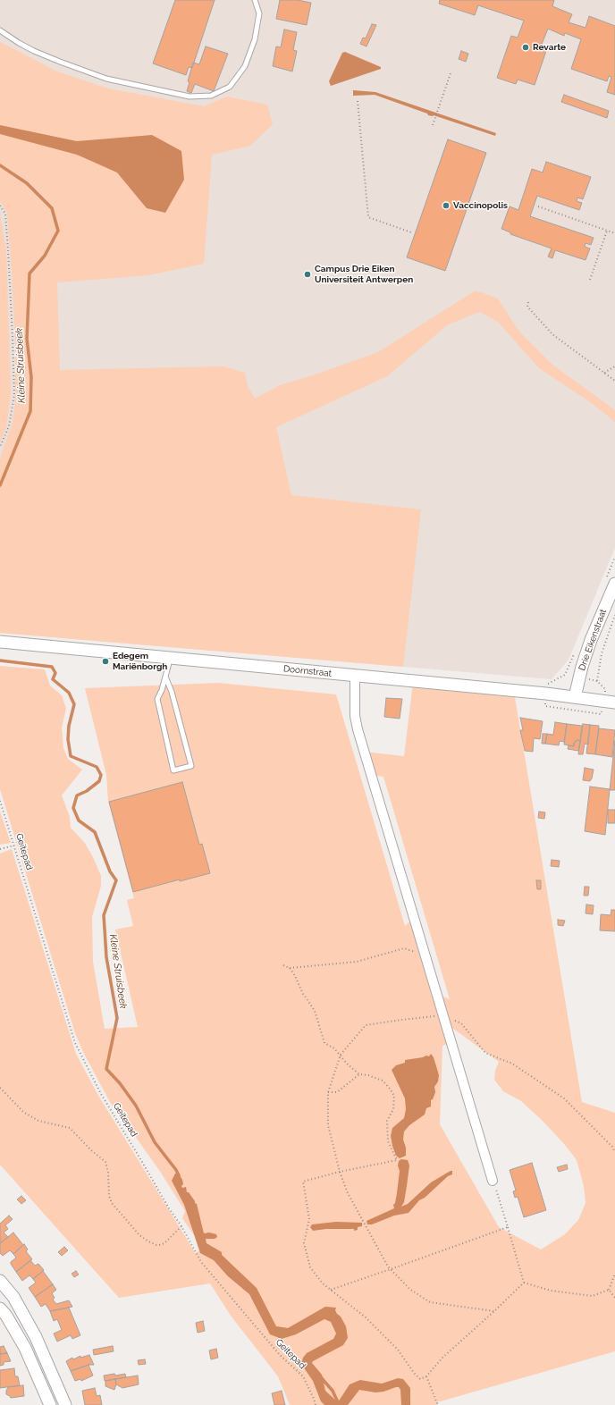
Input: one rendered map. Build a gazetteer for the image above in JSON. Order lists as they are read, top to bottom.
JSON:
{
  "streets": {
    "street": ["Drie Eikenstraat", "Doornstraat"],
    "path": ["Geitepad"]
  },
  "crossings": [
    ["Drie Eikenstraat", "Doornstraat"]
  ],
  "water": ["Kleine Struisbeek"],
  "places": [
    "Revarte",
    "Vaccinopolis",
    "Campus Drie Eiken Universiteit Antwerpen",
    "Edegem Mariënborgh"
  ]
}
